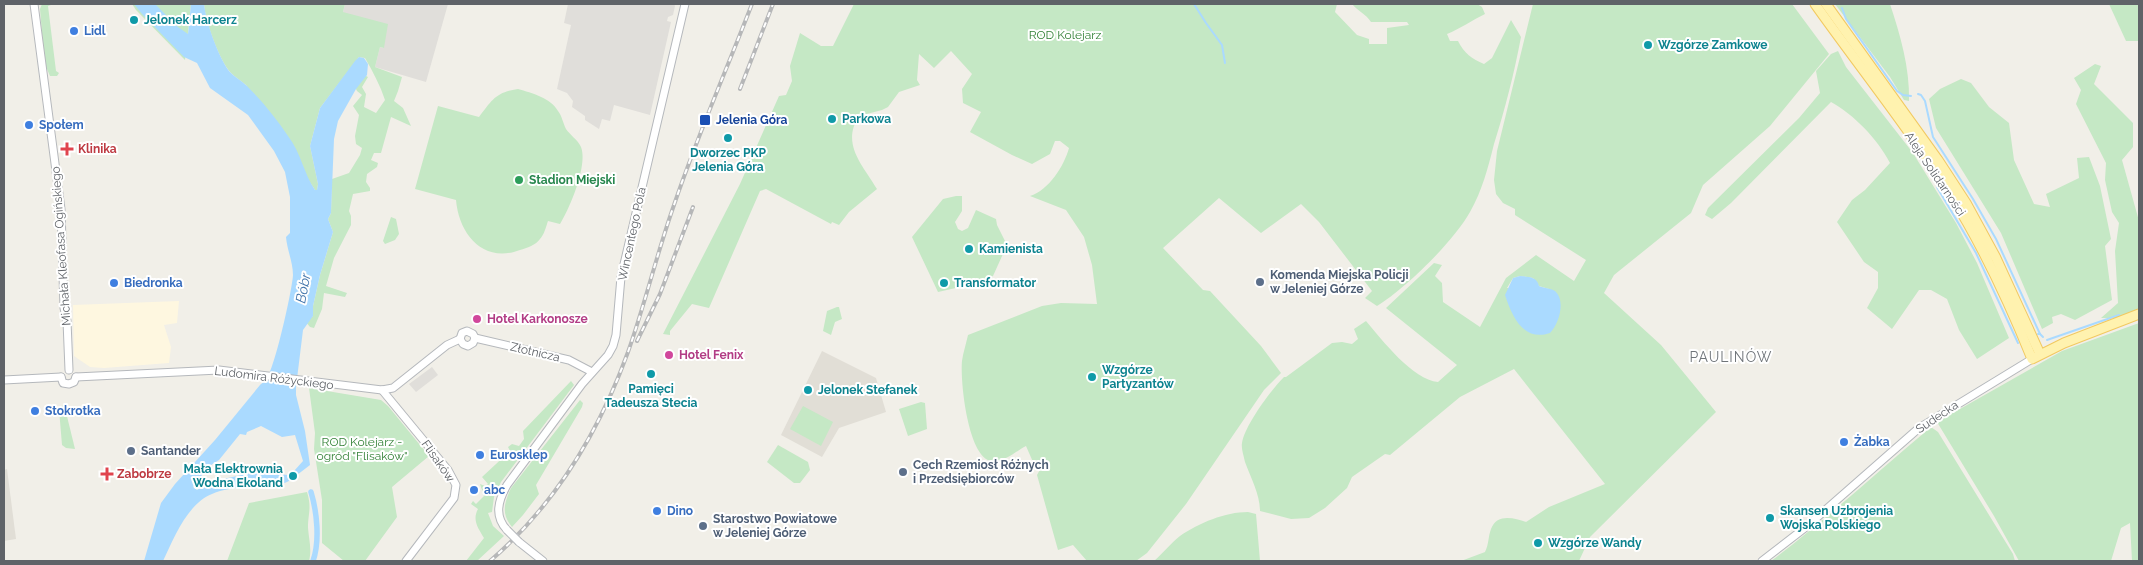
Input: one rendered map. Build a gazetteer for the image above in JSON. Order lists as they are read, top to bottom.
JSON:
{
  "streets": {
    "main road": ["Aleja Solidarności", "Sudecka"],
    "street": [
      "Wincentego Pola",
      "Michała Kleofasa Ogińskiego",
      "Złotnicza",
      "Ludomira Różyckiego",
      "Flisaków"
    ]
  },
  "crossings": [
    ["Aleja Solidarności", "Sudecka"],
    ["Wincentego Pola", "Złotnicza"],
    ["Michała Kleofasa Ogińskiego", "Ludomira Różyckiego"],
    ["Złotnicza", "Ludomira Różyckiego"],
    ["Złotnicza", "Flisaków"],
    ["Ludomira Różyckiego", "Flisaków"]
  ],
  "districts": ["PAULINÓW"],
  "water": ["Bóbr"],
  "parks": ["ROD Kolejarz", "ROD Kolejarz - ogród \"Flisaków\""],
  "places": {
    "other": [
      "Jelonek Harcerz",
      "Lidl",
      "Wzgórze Zamkowe",
      "Parkowa",
      "Społem",
      "Dworzec PKP Jelenia Góra",
      "Stadion Miejski",
      "Kamienista",
      "Komenda Miejska Policji w Jeleniej Górze",
      "Biedronka",
      "Transformator",
      "Hotel Karkonosze",
      "Hotel Fenix",
      "Pamięci Tadeusza Stecia",
      "Wzgórze Partyzantów",
      "Jelonek Stefanek",
      "Stokrotka",
      "Żabka",
      "Santander",
      "Eurosklep",
      "Cech Rzemiosł Różnych i Przedsiębiorców",
      "Mała Elektrownia Wodna Ekoland",
      "abc",
      "Dino",
      "Skansen Uzbrojenia Wojska Polskiego",
      "Starostwo Powiatowe w Jeleniej Górze",
      "Wzgórze Wandy"
    ],
    "transit": ["Jelenia Góra"],
    "health": ["Klinika", "Zabobrze"]
  }
}
